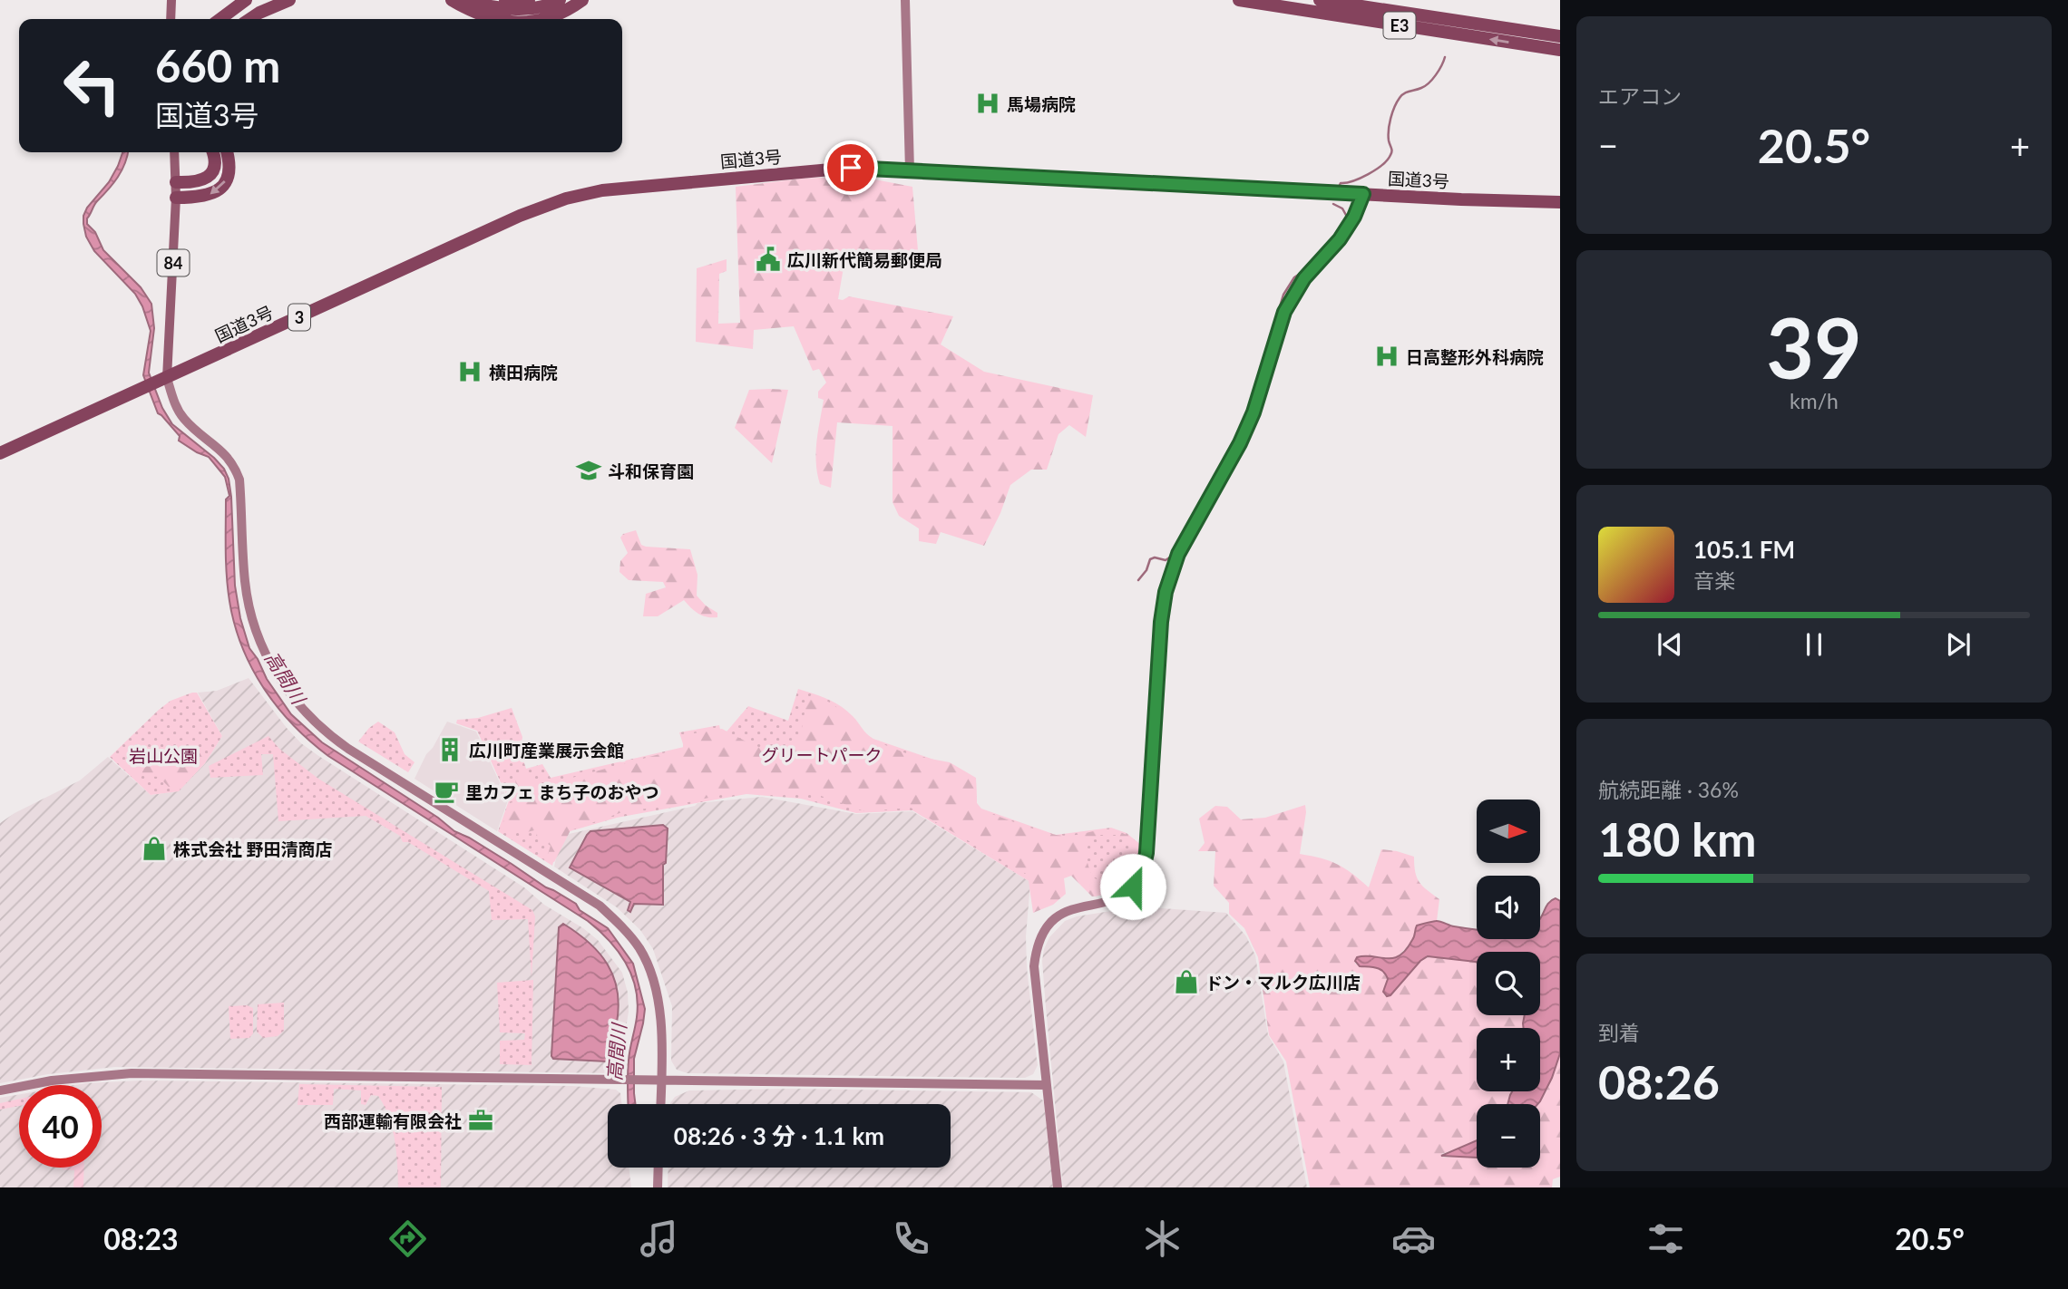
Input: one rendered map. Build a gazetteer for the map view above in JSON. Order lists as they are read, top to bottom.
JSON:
{
  "streets": {
    "highway": ["E3", "国道3号", "3"],
    "main road": ["84"]
  },
  "crossings": [
    ["国道3号", "84"]
  ],
  "water": ["高間川"],
  "parks": ["グリートパーク", "岩山公園"],
  "places": {
    "hospital": ["馬場病院", "日高整形外科病院", "横田病院"],
    "public building": ["広川新代簡易郵便局"],
    "school or university": ["斗和保育園"],
    "building": ["広川町産業展示会館"],
    "cafe": ["里カフェ まち子のおやつ"],
    "shop": ["株式会社 野田清商店", "ドン・マルク広川店"],
    "office": ["西部運輸有限会社"]
  },
  "north": "right",
  "page": {
    "tile": [
      "エアコン",
      ["39", "km/h"],
      ["航続距離 · 36%", "180 km"],
      ["到着", "08:26"]
    ],
    "turn": ["660 m", "国道3号"],
    "heat": ["−", "20.5°", "+"],
    "song": ["105.1 FM", "音楽"],
    "map_buttons": ["+", "−"],
    "limit": "40",
    "trip": "08:26 · 3 分 · 1.1 km",
    "tabs": ["08:23", "20.5°"]
  }
}
